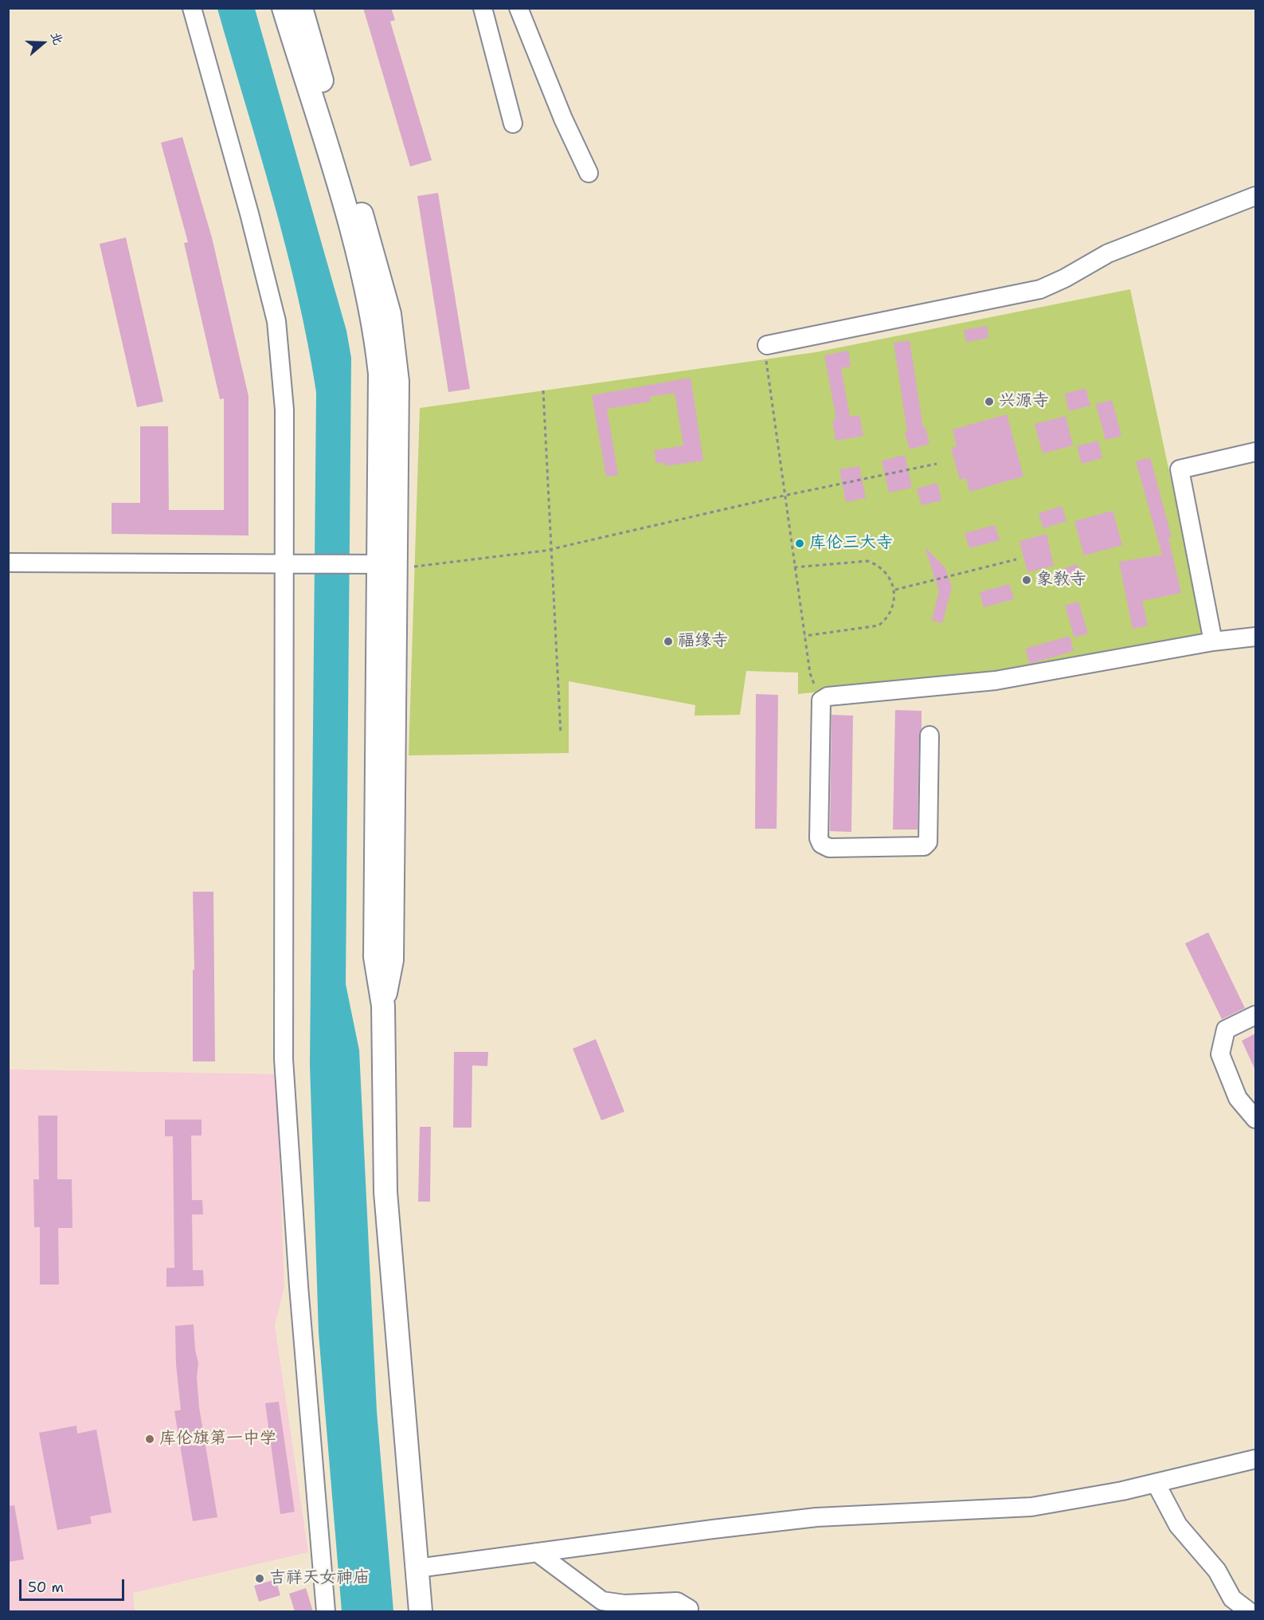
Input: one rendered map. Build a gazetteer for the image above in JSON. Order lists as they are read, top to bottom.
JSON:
{
  "places": [
    "兴源寺",
    "库伦三大寺",
    "象教寺",
    "福缘寺",
    "库伦旗第一中学",
    "吉祥天女神庙"
  ],
  "scale_bar": "50 m",
  "north": "right"
}
